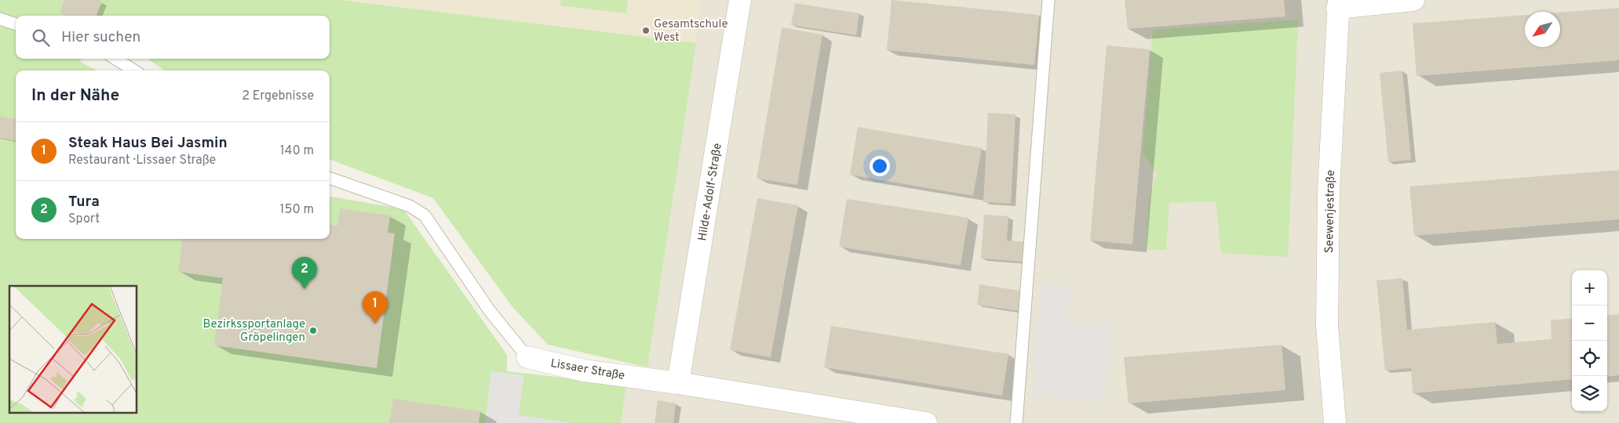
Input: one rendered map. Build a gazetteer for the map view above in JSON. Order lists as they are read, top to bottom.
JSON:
{
  "streets": {
    "street": ["Hilde-Adolf-Straße", "Seewenjestraße", "Lissaer Straße"]
  },
  "crossings": [
    ["Hilde-Adolf-Straße", "Lissaer Straße"]
  ],
  "places": ["Gesamtschule West", "Bezirkssportanlage Gröpelingen"],
  "north": "bottom left",
  "page": {
    "search": "Hier suchen",
    "heading": ["In der Nähe", "2 Ergebnisse"],
    "list": [
      {
        "mark": "1",
        "name": "Steak Haus Bei Jasmin",
        "note": "Restaurant · Lissaer Straße",
        "value": "140 m"
      },
      {
        "mark": "2",
        "name": "Tura",
        "note": "Sport",
        "value": "150 m"
      }
    ],
    "pins": ["2", "1"],
    "map_buttons": ["+", "−"]
  }
}
